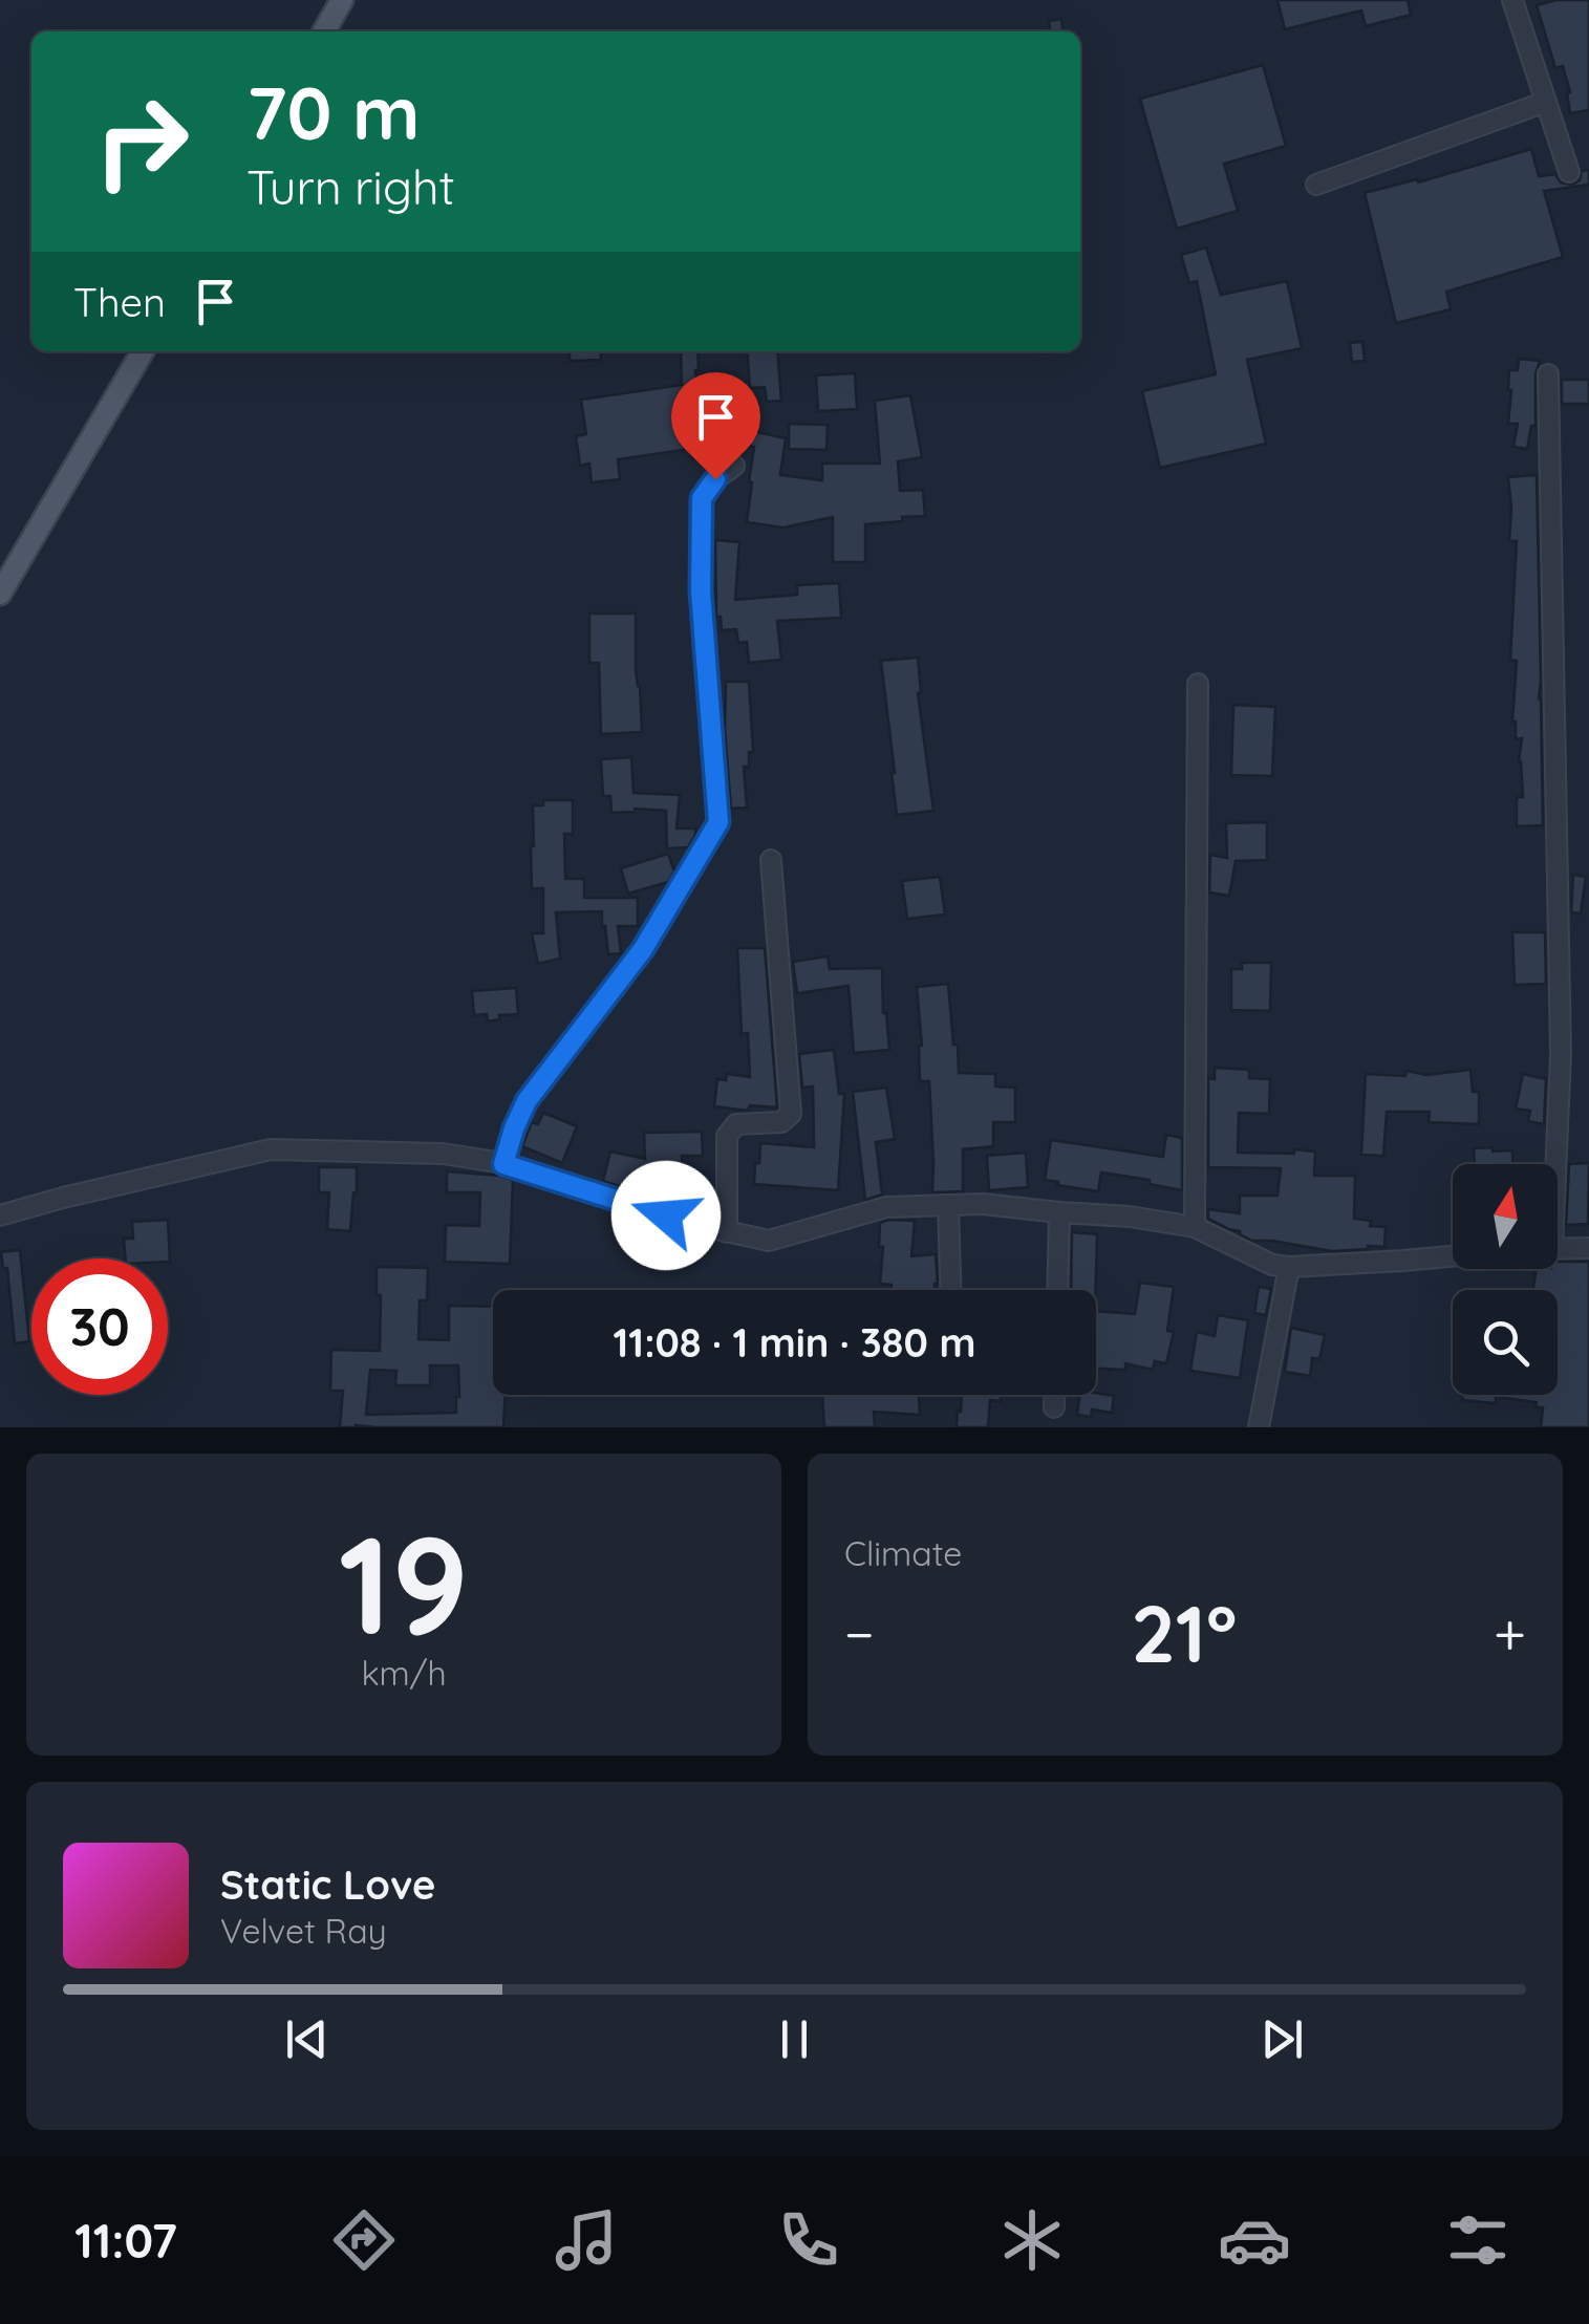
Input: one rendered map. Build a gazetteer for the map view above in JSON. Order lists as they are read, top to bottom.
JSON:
{
  "north": "top",
  "page": {
    "turn": ["70 m", "Turn right"],
    "then": "Then",
    "limit": "30",
    "trip": "11:08 · 1 min · 380 m",
    "tile": [
      ["19", "km/h"],
      "Climate"
    ],
    "heat": ["−", "21°", "+"],
    "song": ["Static Love", "Velvet Ray"],
    "tabs": "11:07"
  }
}
